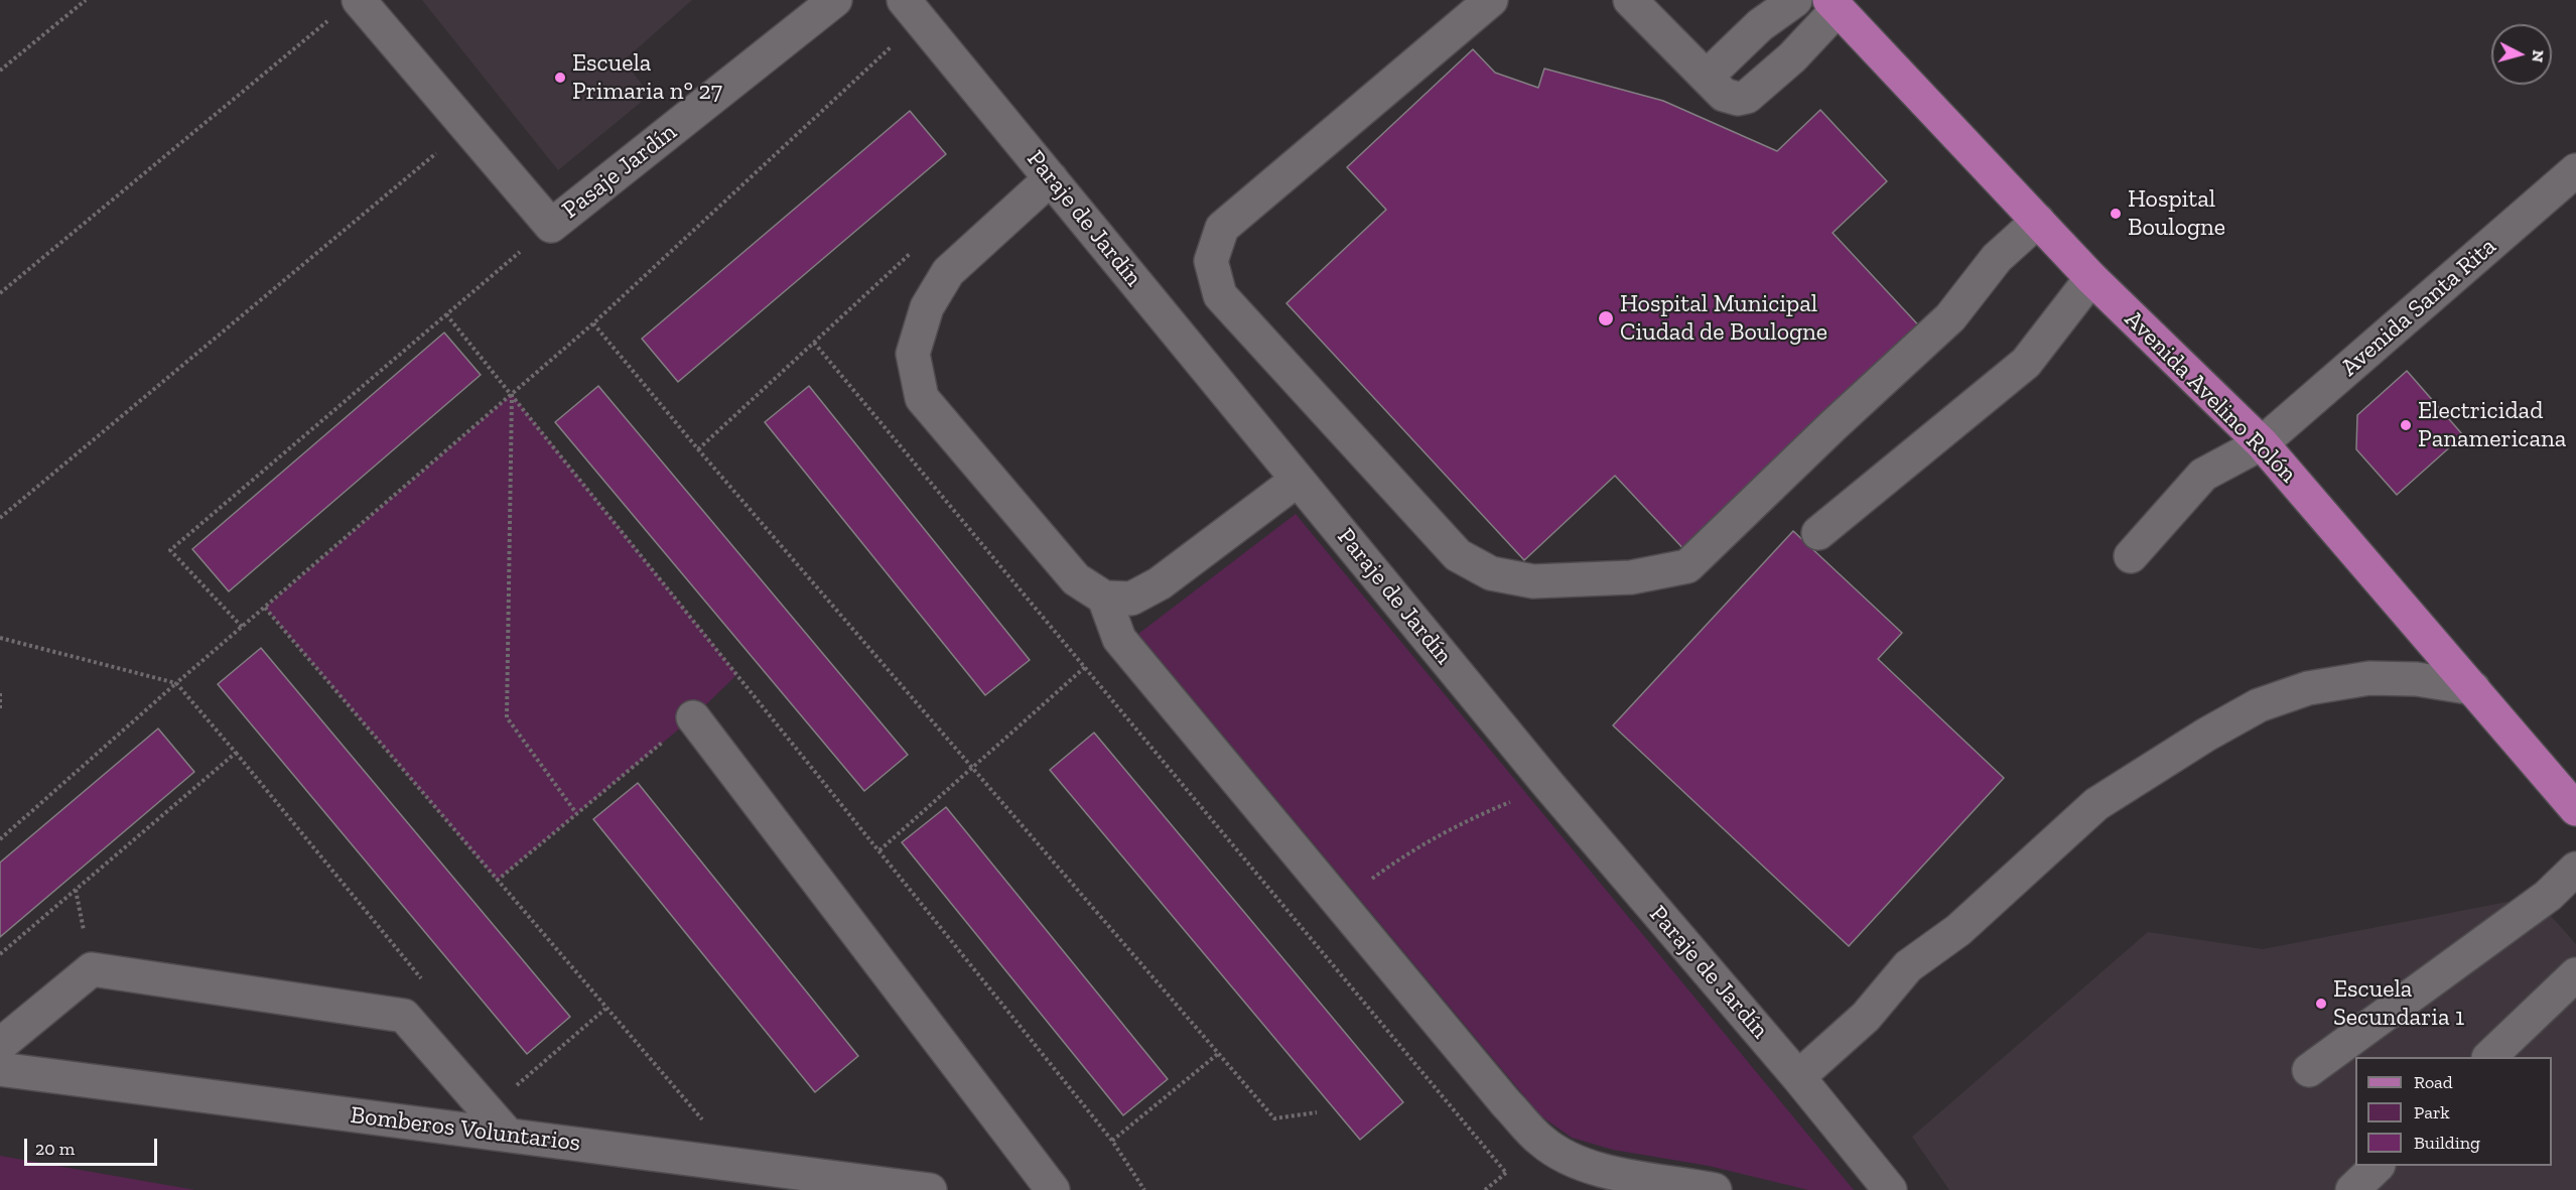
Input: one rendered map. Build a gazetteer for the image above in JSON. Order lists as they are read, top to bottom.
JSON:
{
  "streets": {
    "main road": ["Avenida Avelino Rolón"],
    "street": [
      "Pasaje Jardín",
      "Paraje de Jardín",
      "Avenida Santa Rita",
      "Bomberos Voluntarios"
    ]
  },
  "crossings": [
    ["Avenida Santa Rita", "Avenida Avelino Rolón"]
  ],
  "places": [
    "Escuela Primaria n° 27",
    "Hospital Boulogne",
    "Hospital Municipal Ciudad de Boulogne",
    "Electricidad Panamericana",
    "Escuela Secundaria 1"
  ],
  "legend": ["Road", "Park", "Building"],
  "scale_bar": "20 m",
  "north": "right"
}
